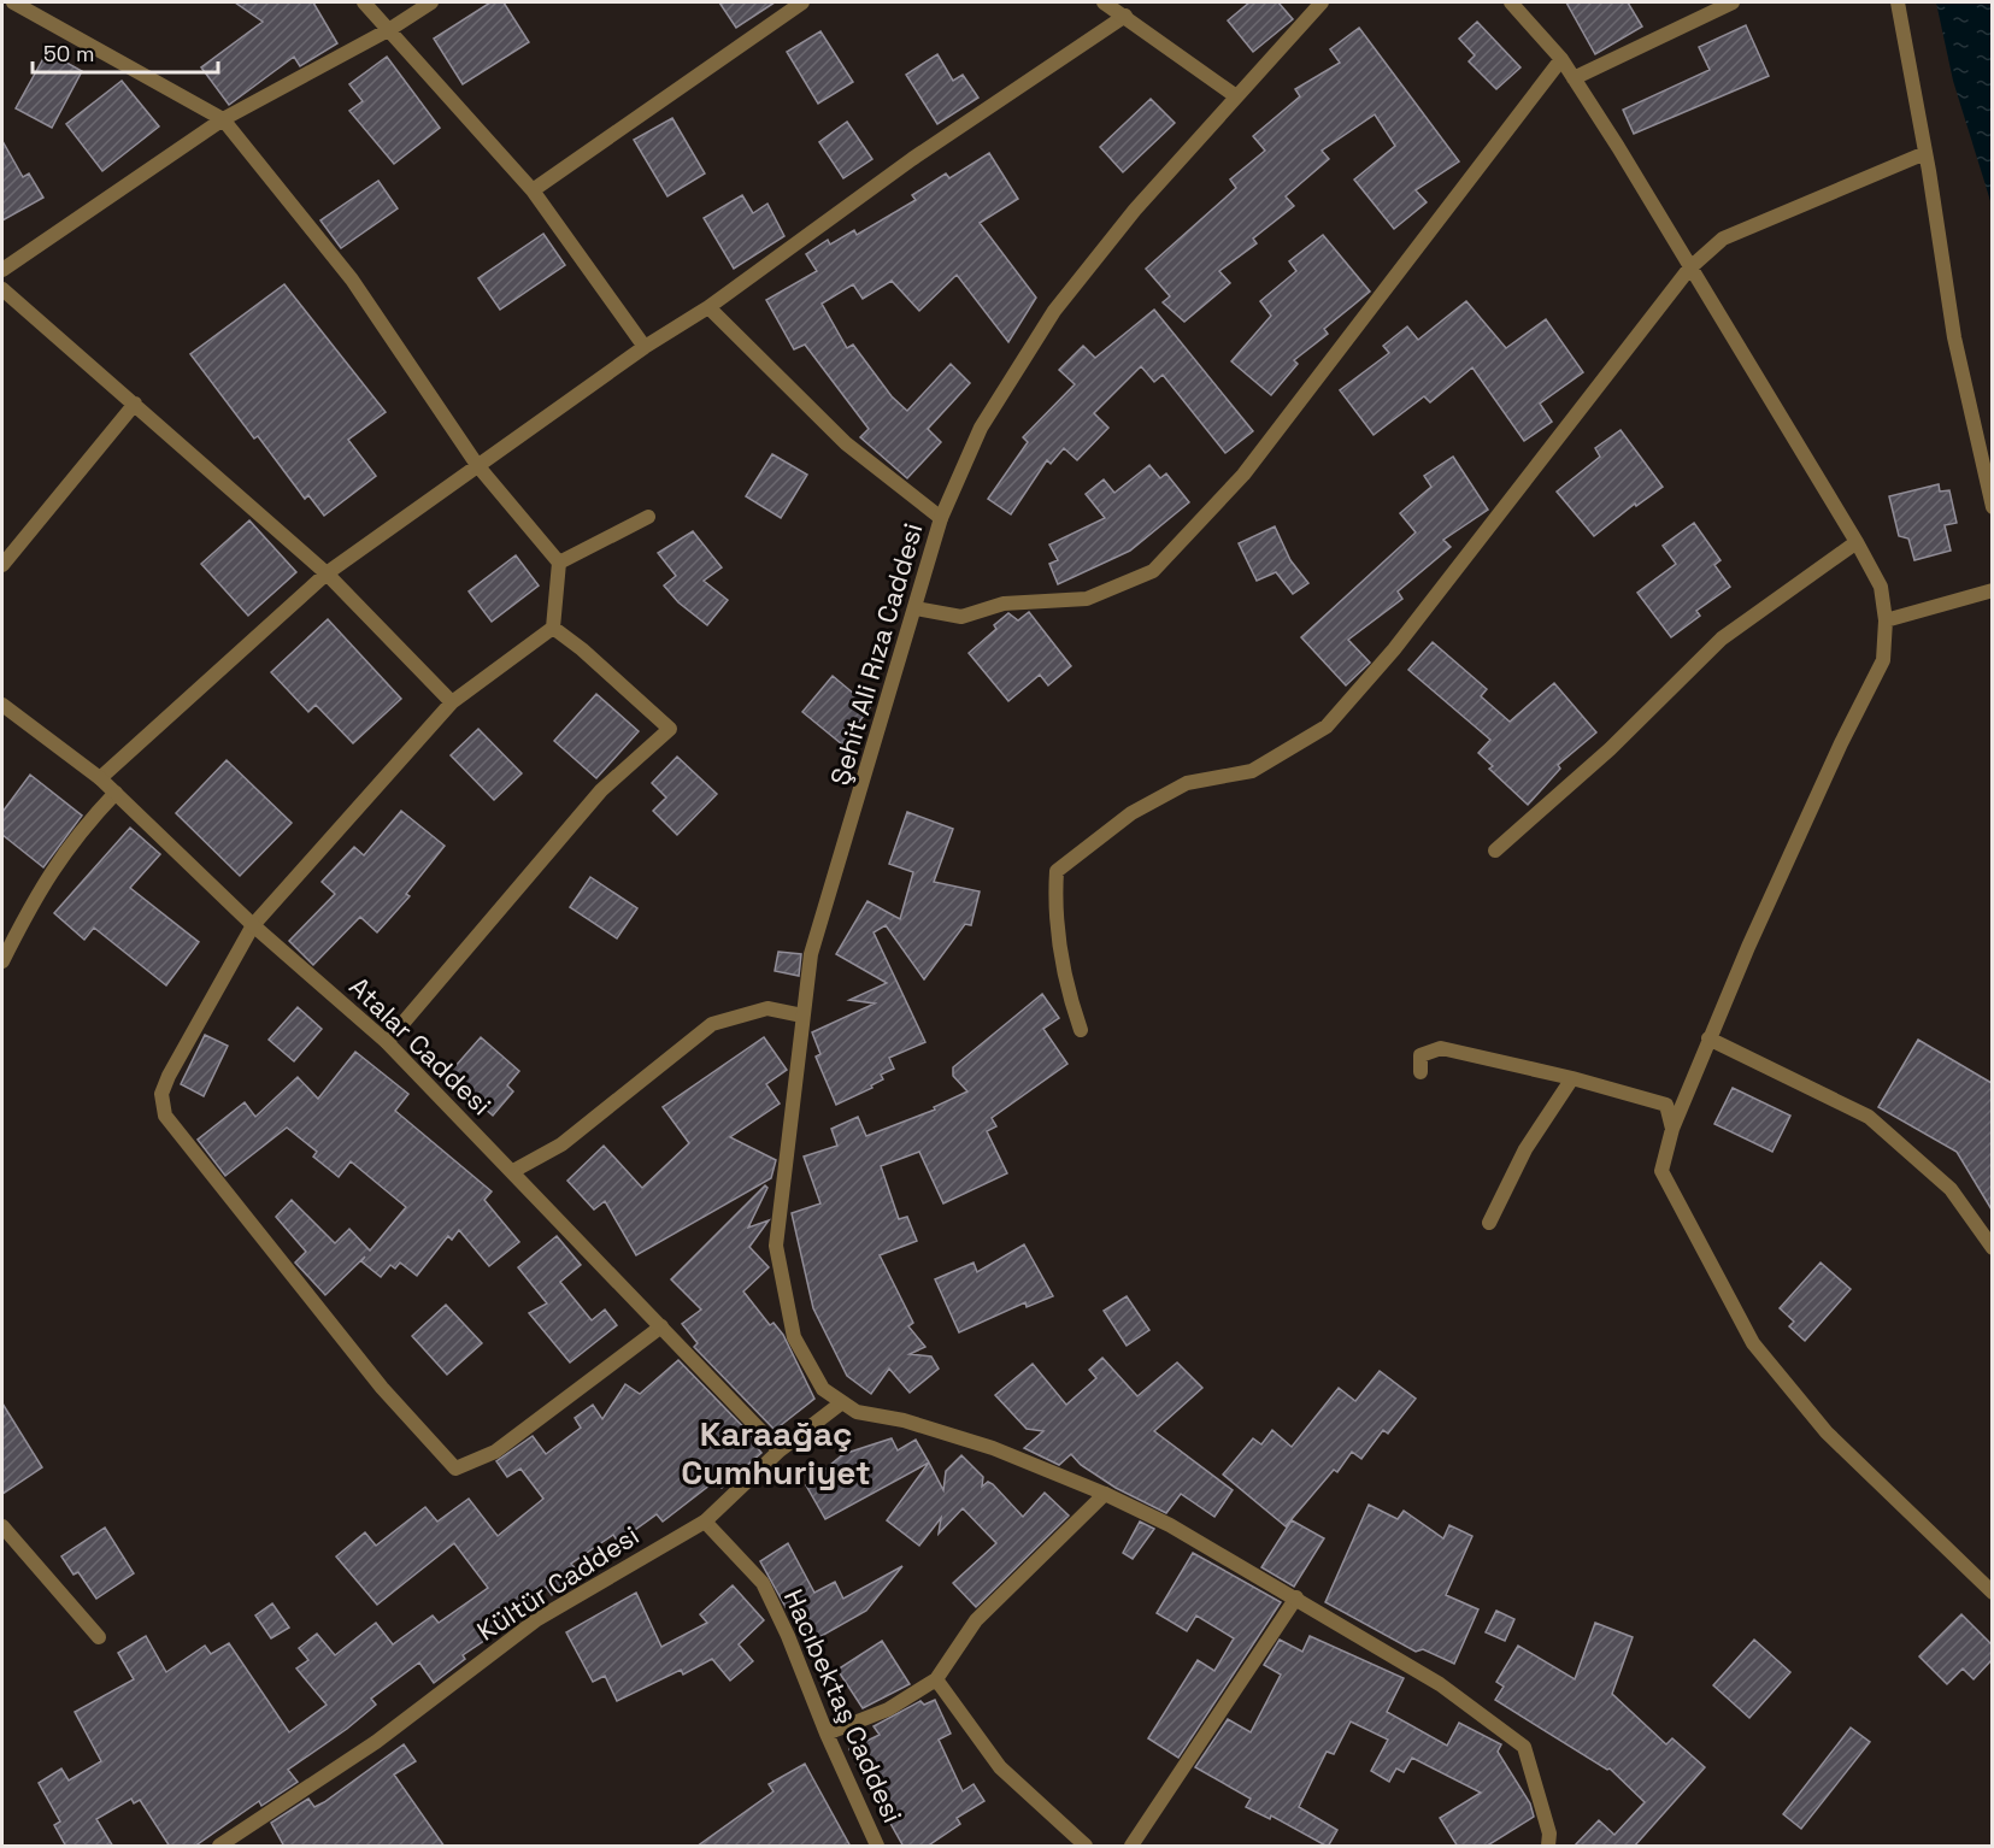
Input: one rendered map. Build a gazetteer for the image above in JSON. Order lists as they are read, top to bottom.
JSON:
{
  "streets": {
    "street": [
      "Şehit Ali Rıza Caddesi",
      "Atalar Caddesi",
      "Kültür Caddesi",
      "Hacıbektaş Caddesi"
    ]
  },
  "crossings": [
    ["Şehit Ali Rıza Caddesi", "Kültür Caddesi"],
    ["Atalar Caddesi", "Kültür Caddesi"],
    ["Kültür Caddesi", "Hacıbektaş Caddesi"]
  ],
  "districts": ["Karaağaç Cumhuriyet"],
  "scale_bar": "50 m"
}
